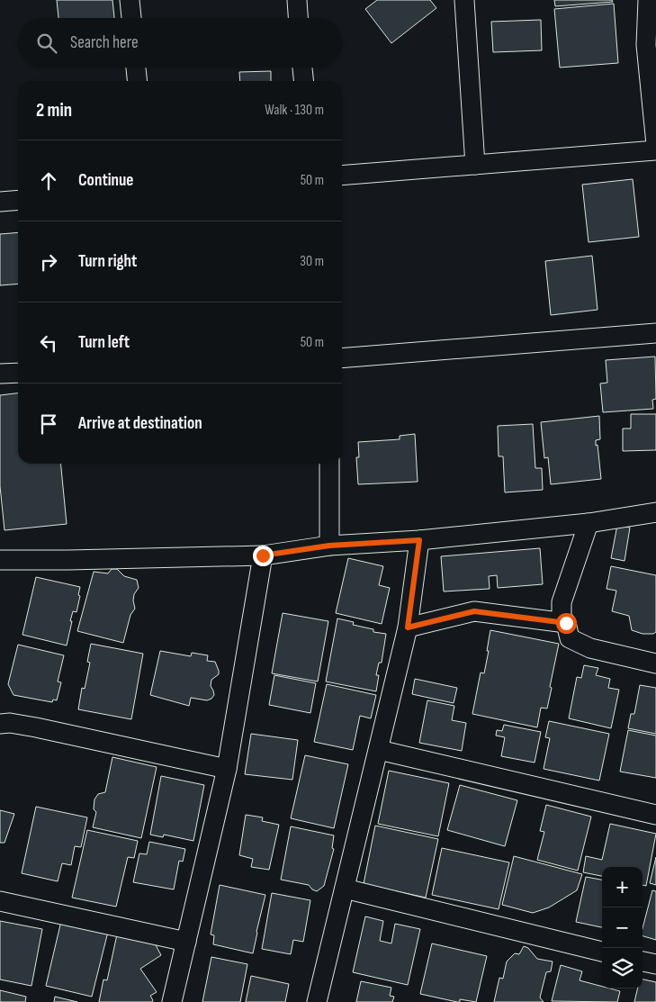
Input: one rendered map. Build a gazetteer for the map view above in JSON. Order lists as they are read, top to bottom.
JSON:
{
  "page": {
    "search": "Search here",
    "heading": ["2 min", "Walk · 130 m"],
    "list": [
      ["Continue", "50 m"],
      ["Turn right", "30 m"],
      ["Turn left", "50 m"],
      "Arrive at destination"
    ],
    "map_buttons": ["+", "−"]
  }
}
